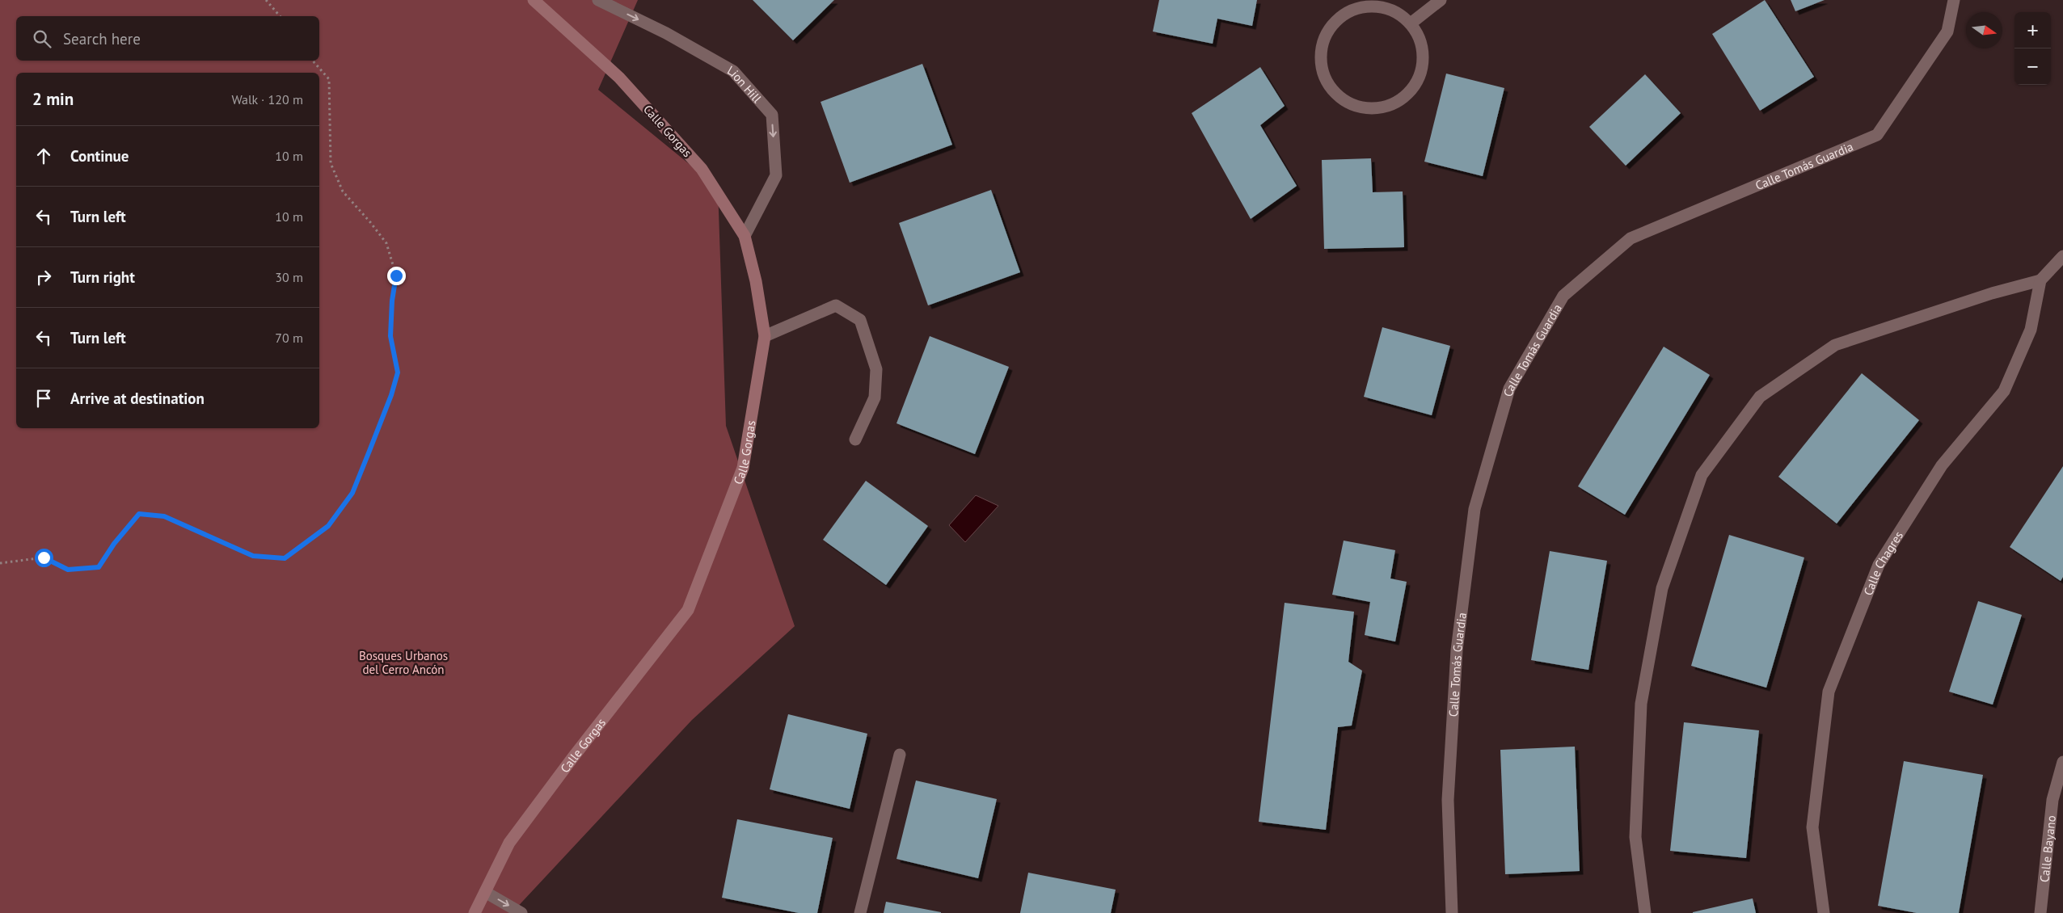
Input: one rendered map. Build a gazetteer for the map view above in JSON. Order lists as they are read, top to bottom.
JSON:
{
  "streets": {
    "street": [
      "Lion Hill",
      "Calle Gorgas",
      "Calle Tomás Guardia",
      "Calle Chagres",
      "Calle Bayano"
    ]
  },
  "crossings": [
    ["Lion Hill", "Calle Gorgas"]
  ],
  "one_way": ["Lion Hill"],
  "parks": ["Bosques Urbanos del Cerro Ancón"],
  "north": "right",
  "page": {
    "map_buttons": ["+", "−"],
    "search": "Search here",
    "heading": ["2 min", "Walk · 120 m"],
    "list": [
      ["Continue", "10 m"],
      ["Turn left", "10 m"],
      ["Turn right", "30 m"],
      ["Turn left", "70 m"],
      "Arrive at destination"
    ]
  }
}
